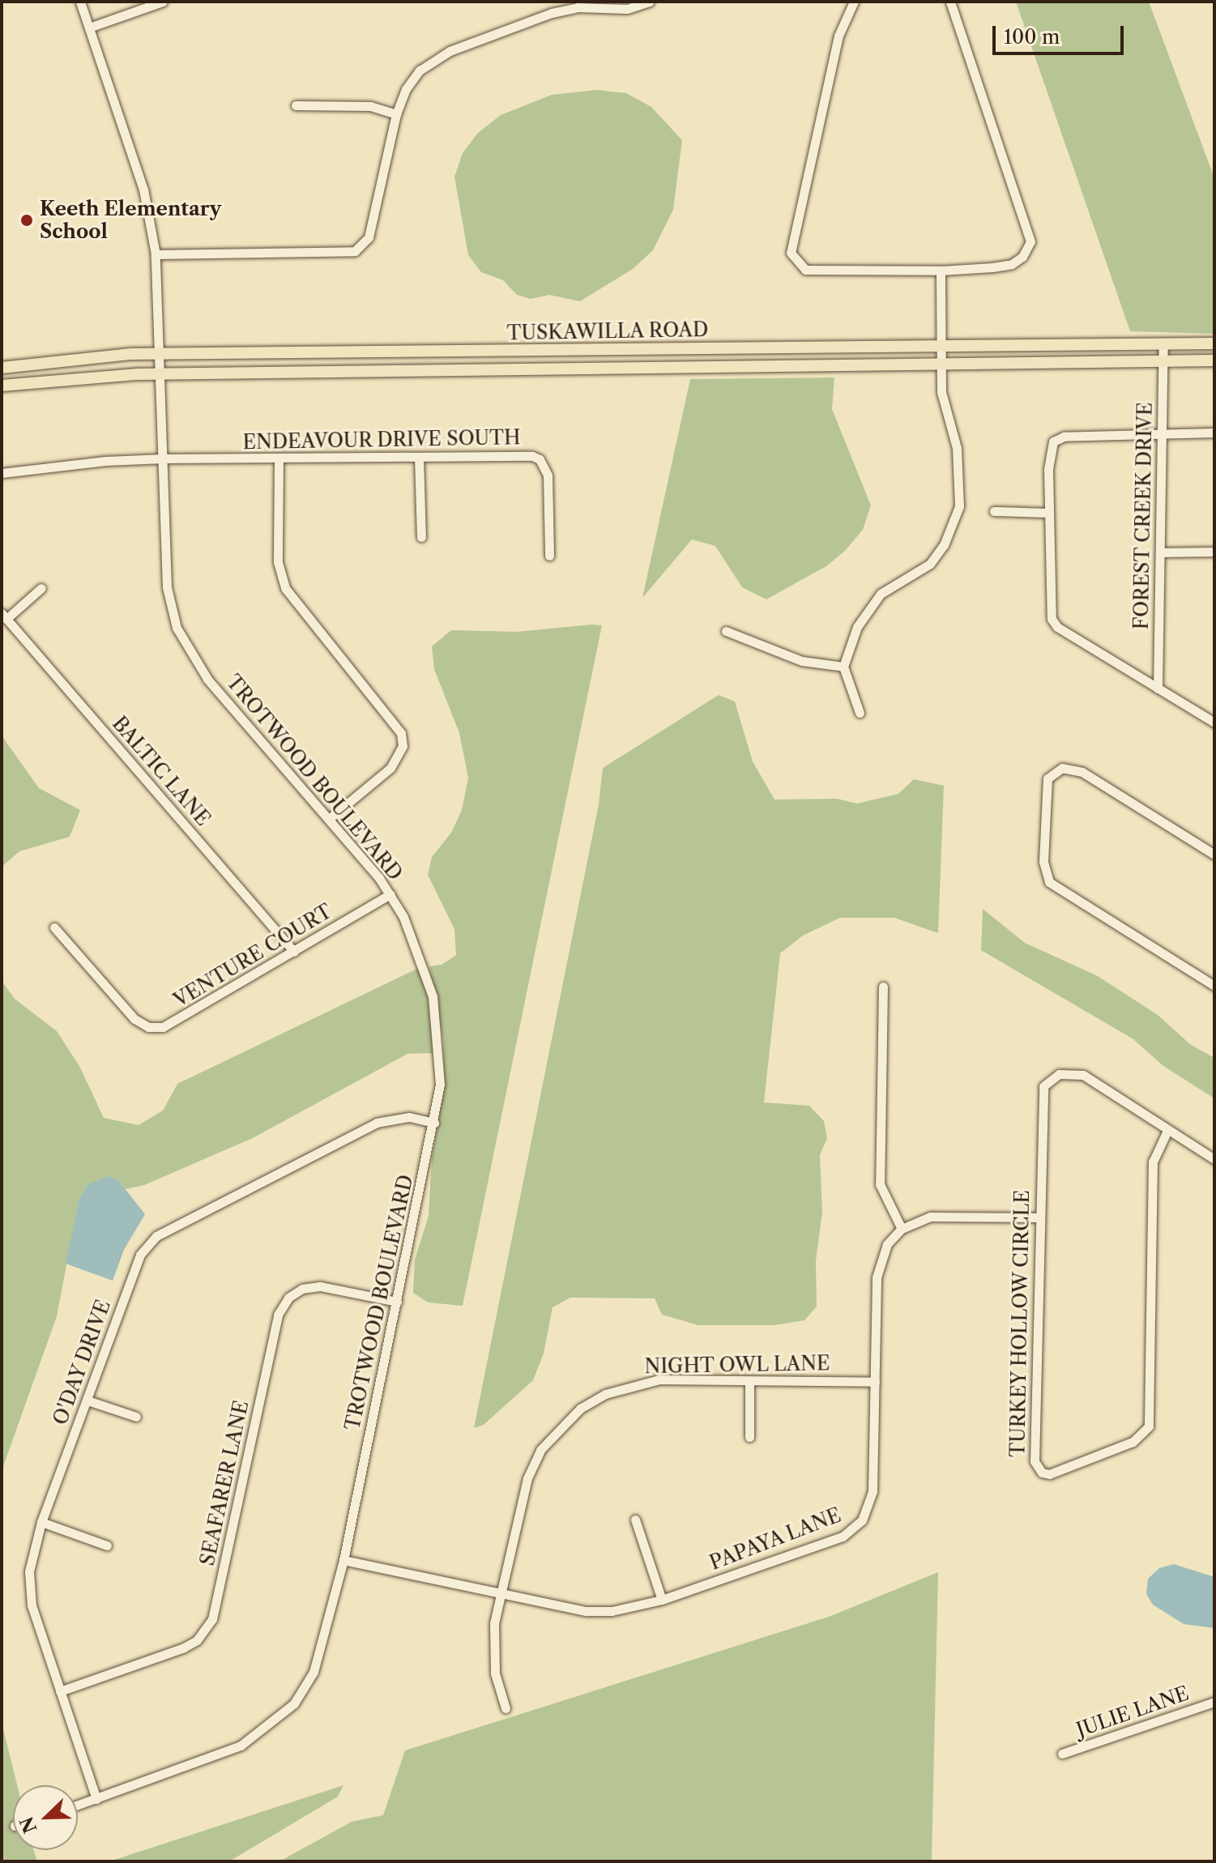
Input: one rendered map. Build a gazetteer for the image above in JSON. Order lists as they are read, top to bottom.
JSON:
{
  "streets": {
    "main road": ["TUSKAWILLA ROAD"],
    "street": [
      "ENDEAVOUR DRIVE SOUTH",
      "FOREST CREEK DRIVE",
      "BALTIC LANE",
      "TROTWOOD BOULEVARD",
      "VENTURE COURT",
      "TURKEY HOLLOW CIRCLE",
      "O'DAY DRIVE",
      "NIGHT OWL LANE",
      "SEAFARER LANE",
      "PAPAYA LANE",
      "JULIE LANE"
    ]
  },
  "crossings": [
    ["TUSKAWILLA ROAD", "FOREST CREEK DRIVE"],
    ["TUSKAWILLA ROAD", "TROTWOOD BOULEVARD"],
    ["ENDEAVOUR DRIVE SOUTH", "TROTWOOD BOULEVARD"],
    ["BALTIC LANE", "VENTURE COURT"],
    ["TROTWOOD BOULEVARD", "VENTURE COURT"],
    ["TROTWOOD BOULEVARD", "O'DAY DRIVE"],
    ["TROTWOOD BOULEVARD", "SEAFARER LANE"],
    ["TROTWOOD BOULEVARD", "PAPAYA LANE"],
    ["O'DAY DRIVE", "SEAFARER LANE"],
    ["NIGHT OWL LANE", "PAPAYA LANE"]
  ],
  "places": ["Keeth Elementary School"],
  "scale_bar": "100 m",
  "north": "bottom left"
}
